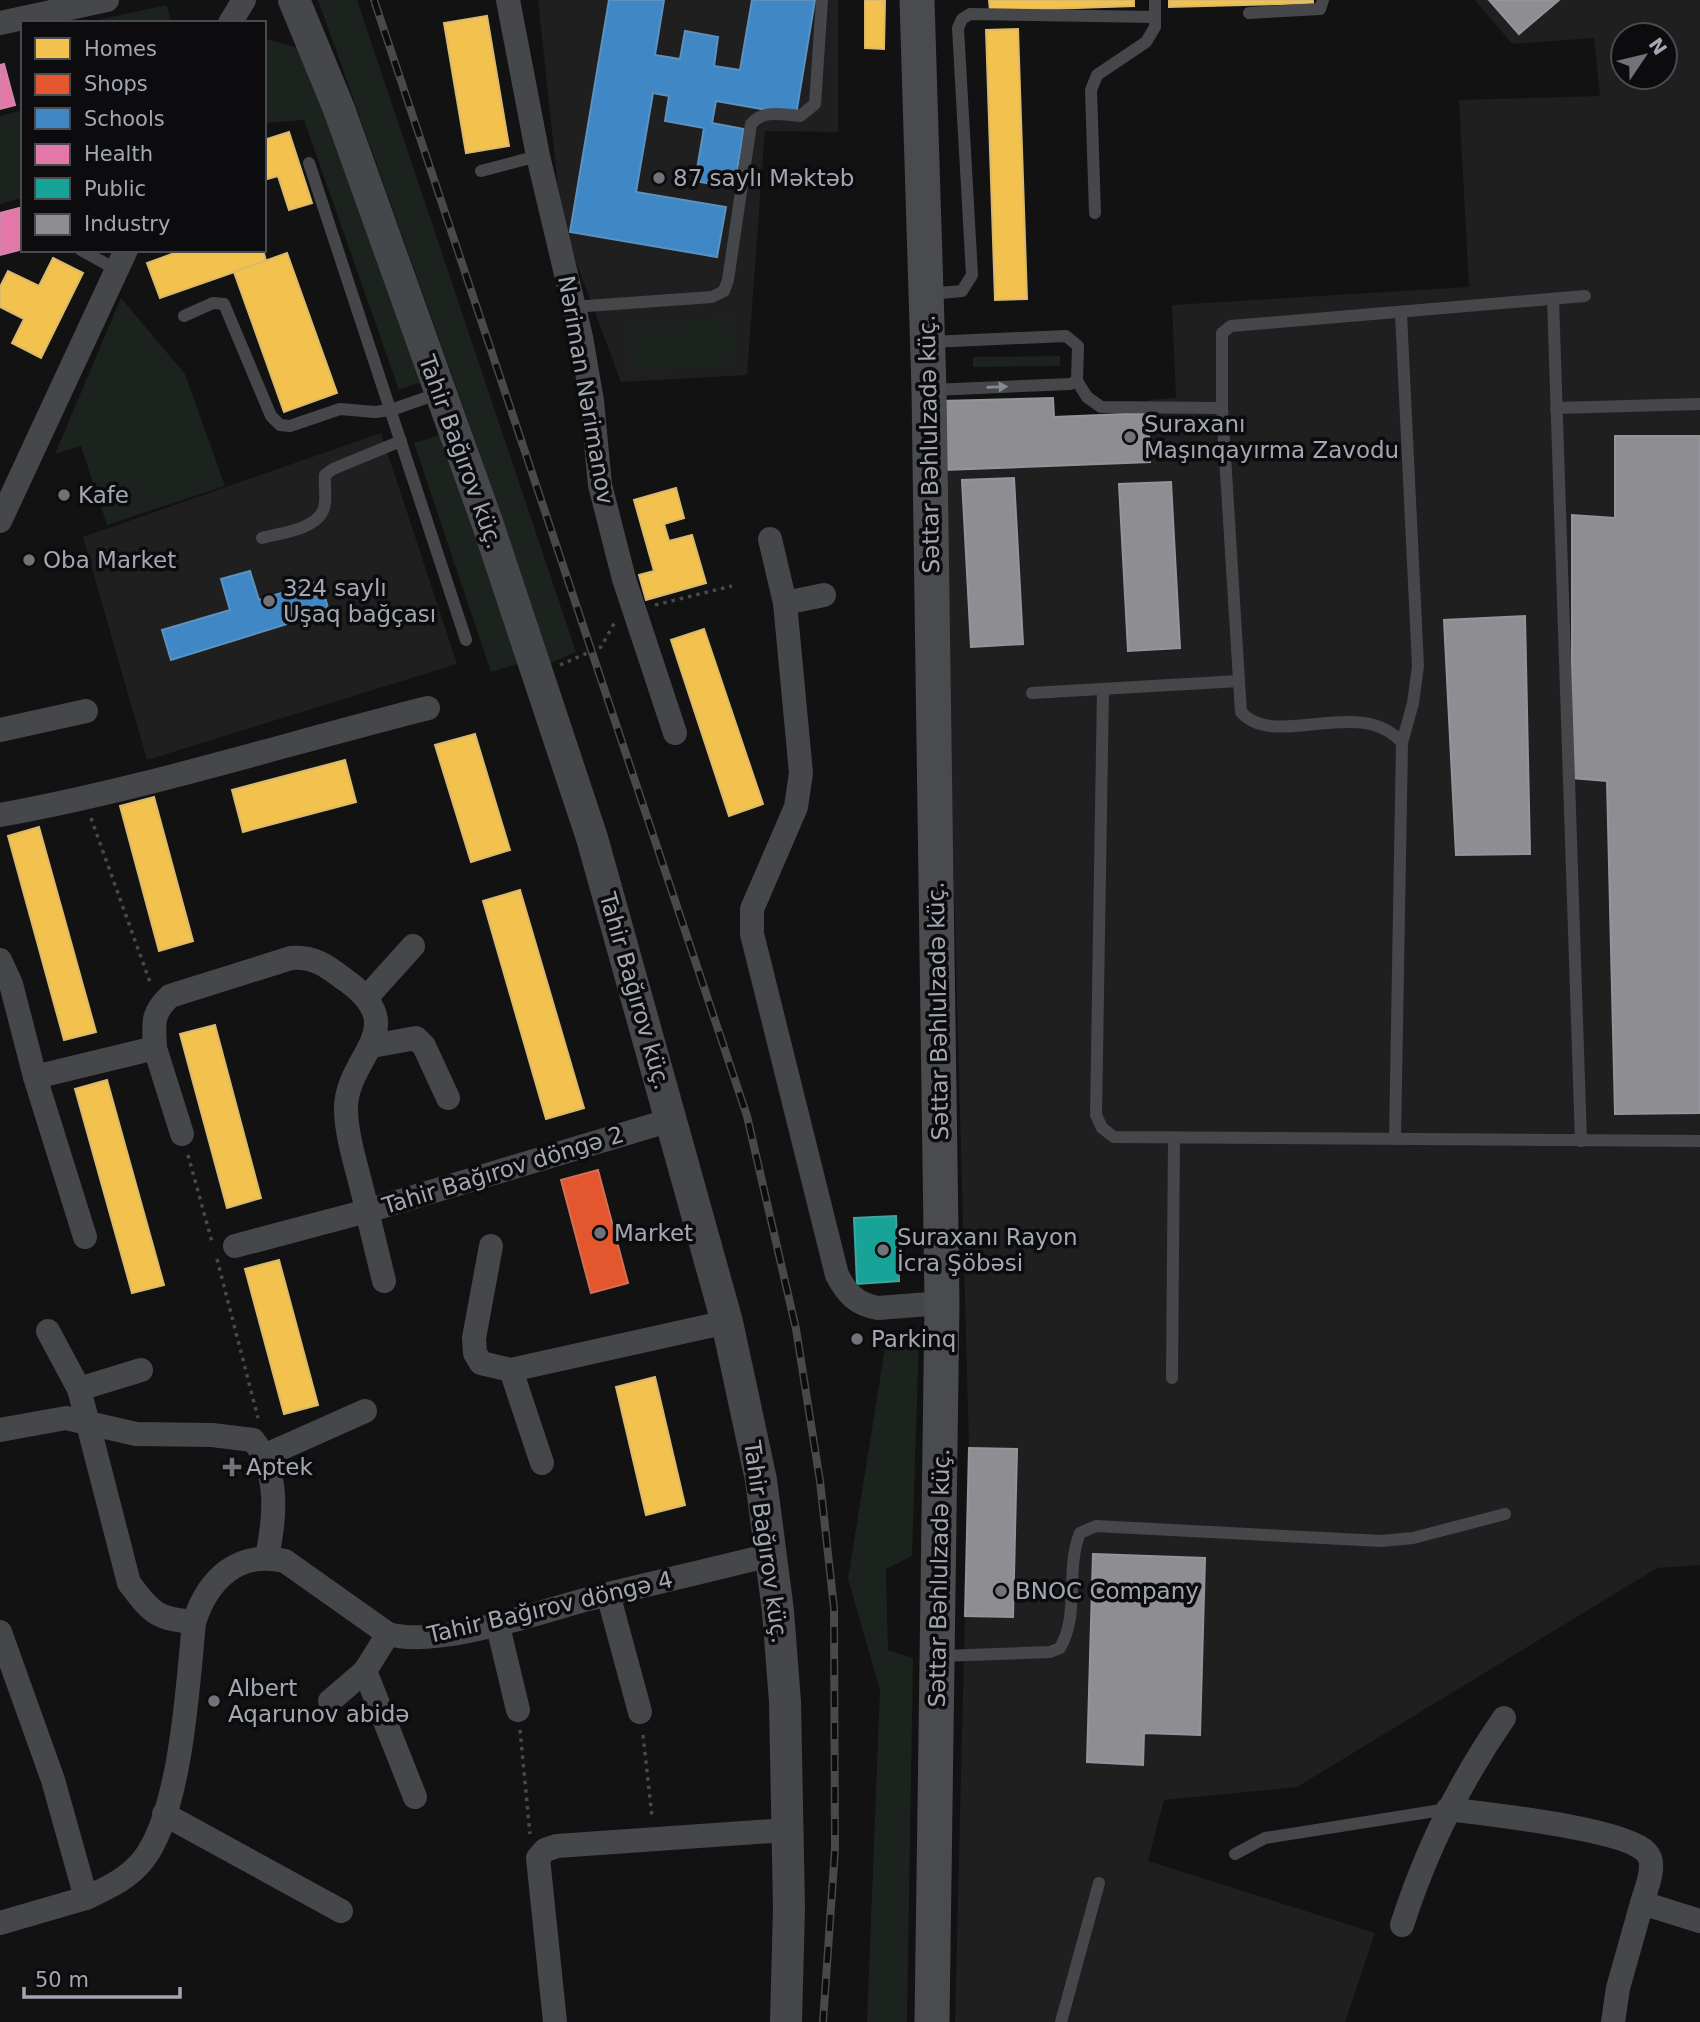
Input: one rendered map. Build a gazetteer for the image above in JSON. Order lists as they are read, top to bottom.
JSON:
{
  "streets": {
    "main road": ["Səttar Bəhlulzadə küç."],
    "street": [
      "Nəriman Nərimanov",
      "Tahir Bağırov küç.",
      "Tahir Bağırov döngə 2",
      "Tahir Bağırov döngə 4"
    ]
  },
  "crossings": [
    ["Tahir Bağırov küç.", "Tahir Bağırov döngə 2"],
    ["Tahir Bağırov küç.", "Tahir Bağırov döngə 4"]
  ],
  "places": {
    "other": [
      "87 saylı Məktəb",
      "Suraxanı Maşınqayırma Zavodu",
      "Kafe",
      "Oba Market",
      "324 saylı Uşaq bağçası",
      "Market",
      "Suraxanı Rayon İcra Şöbəsi",
      "Parkinq",
      "BNOC Company",
      "Albert Aqarunov abidə"
    ],
    "health": ["Aptek"]
  },
  "legend": [
    "Homes",
    "Shops",
    "Schools",
    "Health",
    "Public",
    "Industry"
  ],
  "scale_bar": "50 m",
  "north": "top right"
}
